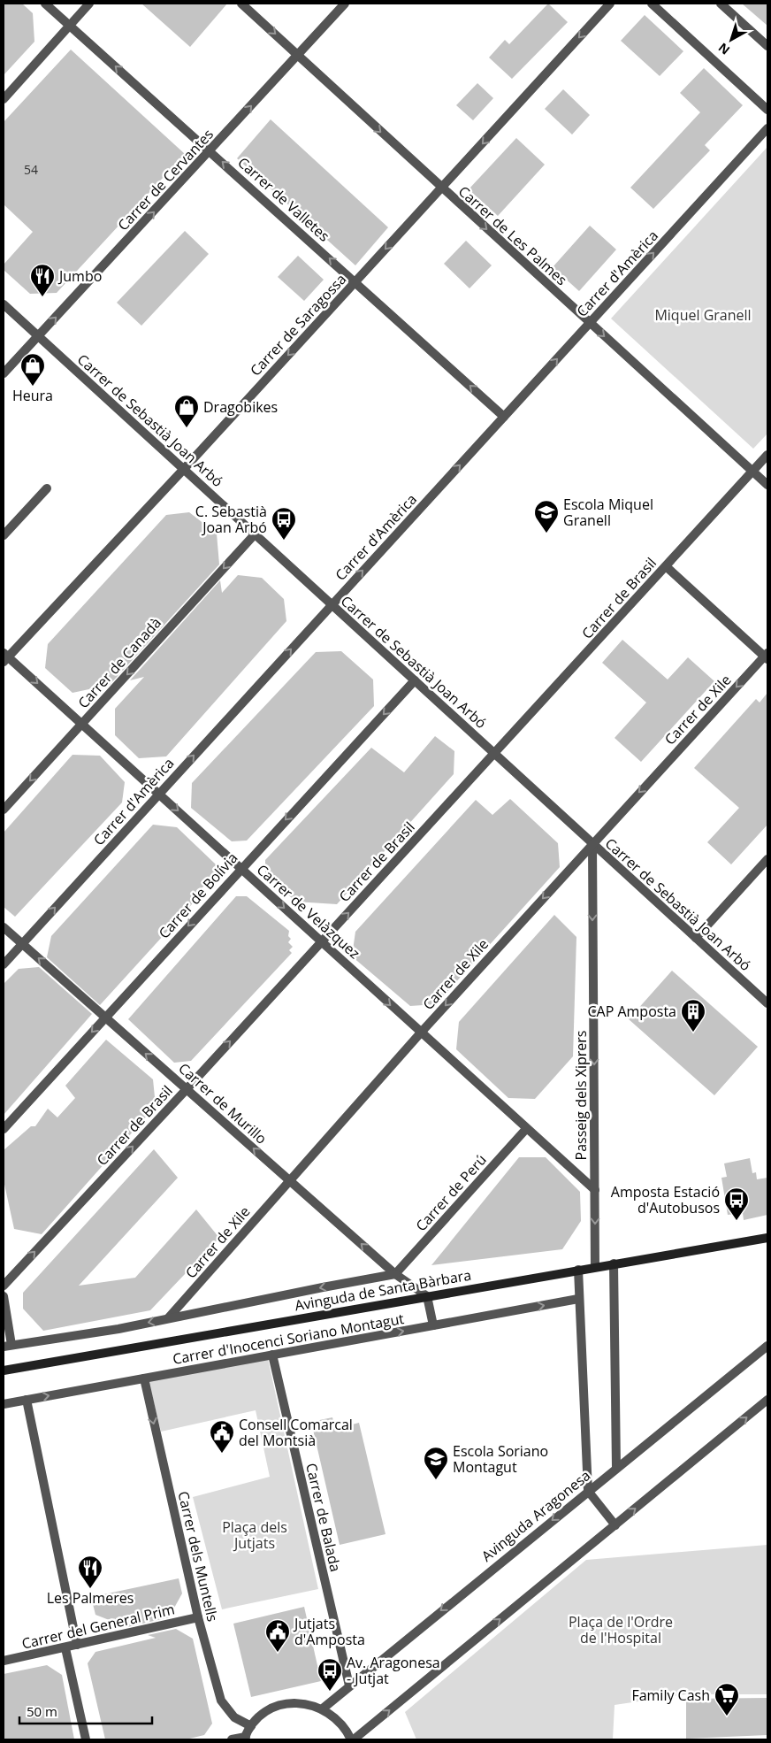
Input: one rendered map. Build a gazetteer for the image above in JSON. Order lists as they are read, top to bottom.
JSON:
{
  "streets": {
    "street": [
      "Carrer de Cervantes",
      "Carrer de Valletes",
      "Carrer de Les Palmes",
      "Carrer d'Amèrica",
      "Carrer de Saragossa",
      "Carrer de Sebastià Joan Arbó",
      "Carrer de Brasil",
      "Carrer de Canadà",
      "Carrer de Xile",
      "Carrer de Bolívia",
      "Carrer de Velàzquez",
      "Passeig dels Xiprers",
      "Carrer de Murillo",
      "Carrer de Perú",
      "Avinguda de Santa Bàrbara",
      "Carrer d'Inocenci Soriano Montagut",
      "Avinguda Aragonesa",
      "Carrer de Balada",
      "Carrer dels Muntells",
      "Carrer del General Prim"
    ]
  },
  "crossings": [
    ["Carrer de Cervantes", "Carrer de Valletes"],
    ["Carrer de Cervantes", "Carrer de Les Palmes"],
    ["Carrer de Cervantes", "Carrer de Sebastià Joan Arbó"],
    ["Carrer de Valletes", "Carrer d'Amèrica"],
    ["Carrer de Valletes", "Carrer de Saragossa"],
    ["Carrer de Les Palmes", "Carrer d'Amèrica"],
    ["Carrer de Les Palmes", "Carrer de Saragossa"],
    ["Carrer de Les Palmes", "Carrer de Brasil"],
    ["Carrer d'Amèrica", "Carrer de Sebastià Joan Arbó"],
    ["Carrer d'Amèrica", "Carrer de Velàzquez"],
    ["Carrer d'Amèrica", "Carrer de Murillo"],
    ["Carrer de Saragossa", "Carrer de Sebastià Joan Arbó"],
    ["Carrer de Saragossa", "Carrer de Velàzquez"],
    ["Carrer de Sebastià Joan Arbó", "Carrer de Brasil"],
    ["Carrer de Sebastià Joan Arbó", "Carrer de Canadà"],
    ["Carrer de Sebastià Joan Arbó", "Carrer de Xile"],
    ["Carrer de Sebastià Joan Arbó", "Carrer de Bolívia"],
    ["Carrer de Sebastià Joan Arbó", "Passeig dels Xiprers"],
    ["Carrer de Brasil", "Carrer de Velàzquez"],
    ["Carrer de Brasil", "Carrer de Murillo"],
    ["Carrer de Canadà", "Carrer de Velàzquez"],
    ["Carrer de Xile", "Carrer de Velàzquez"],
    ["Carrer de Xile", "Passeig dels Xiprers"],
    ["Carrer de Xile", "Carrer de Murillo"],
    ["Carrer de Xile", "Avinguda de Santa Bàrbara"],
    ["Carrer de Bolívia", "Carrer de Velàzquez"],
    ["Carrer de Bolívia", "Carrer de Murillo"],
    ["Carrer de Velàzquez", "Passeig dels Xiprers"],
    ["Carrer de Velàzquez", "Carrer de Perú"],
    ["Passeig dels Xiprers", "Avinguda de Santa Bàrbara"],
    ["Carrer de Murillo", "Carrer de Perú"],
    ["Carrer de Murillo", "Avinguda de Santa Bàrbara"],
    ["Carrer de Perú", "Avinguda de Santa Bàrbara"],
    ["Carrer d'Inocenci Soriano Montagut", "Carrer de Balada"],
    ["Carrer d'Inocenci Soriano Montagut", "Carrer dels Muntells"],
    ["Avinguda Aragonesa", "Carrer de Balada"],
    ["Carrer dels Muntells", "Carrer del General Prim"]
  ],
  "one_way": [
    "Carrer de Cervantes",
    "Carrer de Valletes",
    "Carrer de Les Palmes",
    "Carrer d'Amèrica",
    "Carrer de Saragossa",
    "Carrer de Brasil",
    "Carrer de Canadà",
    "Carrer de Xile",
    "Carrer de Bolívia",
    "Carrer de Velàzquez",
    "Passeig dels Xiprers",
    "Carrer de Murillo",
    "Carrer d'Inocenci Soriano Montagut",
    "Carrer dels Muntells"
  ],
  "parks": ["Miquel Granell", "Plaça dels Jutjats", "Plaça de l'Ordre de l'Hospital"],
  "places": {
    "restaurant": ["Jumbo", "Les Palmeres"],
    "shop": ["Heura", "Dragobikes"],
    "school or university": ["Escola Miquel Granell", "Escola Soriano Montagut"],
    "bus stop": ["C. Sebastià Joan Arbó", "Amposta Estació d'Autobusos", "Av. Aragonesa - Jutjat"],
    "building": ["CAP Amposta"],
    "public building": ["Consell Comarcal del Montsià", "Jutjats d'Amposta"],
    "supermarket": ["Family Cash"]
  },
  "house_numbers": ["54"],
  "scale_bar": "50 m",
  "north": "bottom left"
}
